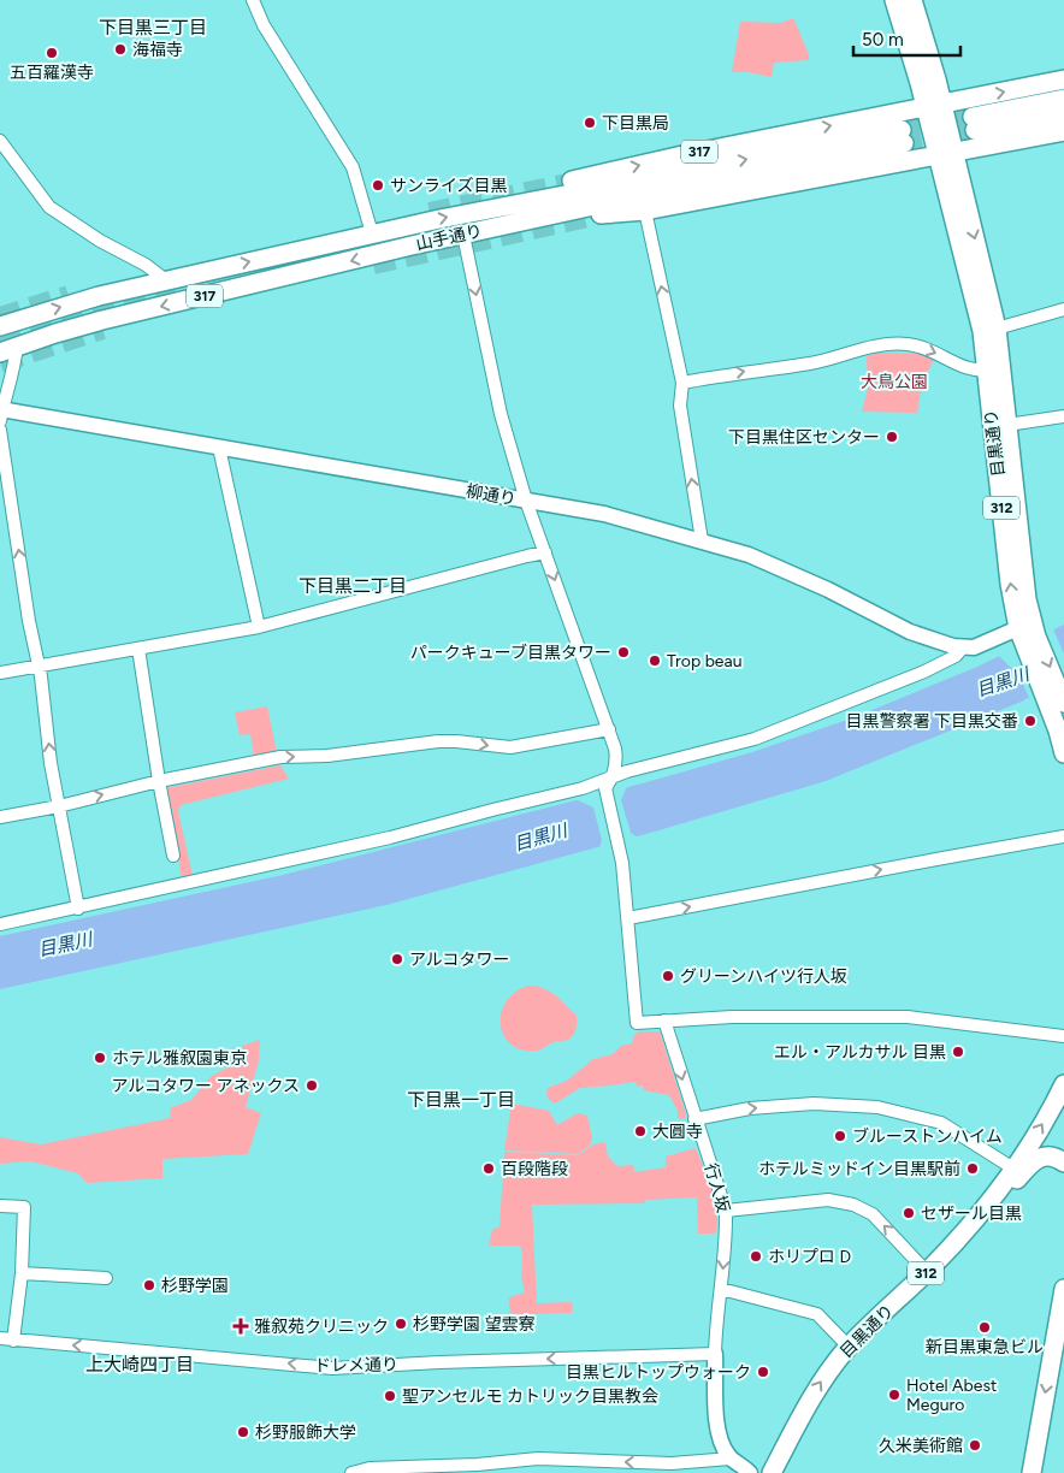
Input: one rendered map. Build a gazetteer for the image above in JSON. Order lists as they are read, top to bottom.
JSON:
{
  "streets": {
    "main road": [
      "317",
      "山手通り",
      "目黒通り",
      "312"
    ],
    "street": ["柳通り", "行人坂", "ドレメ通り"]
  },
  "crossings": [
    ["317", "山手通り"],
    ["317", "目黒通り"],
    ["317", "312"],
    ["目黒通り", "312"],
    ["行人坂", "ドレメ通り"]
  ],
  "one_way": ["行人坂"],
  "districts": [
    "下目黒三丁目",
    "下目黒二丁目",
    "下目黒一丁目",
    "上大崎四丁目"
  ],
  "water": ["目黒川"],
  "parks": ["大鳥公園"],
  "places": {
    "other": [
      "海福寺",
      "五百羅漢寺",
      "下目黒局",
      "サンライズ目黒",
      "下目黒住区センター",
      "パークキューブ目黒タワー",
      "Trop beau",
      "目黒警察署 下目黒交番",
      "アルコタワー",
      "グリーンハイツ行人坂",
      "エル・アルカサル 目黒",
      "ホテル雅叙園東京",
      "アルコタワー アネックス",
      "大圓寺",
      "ブルーストンハイム",
      "百段階段",
      "ホテルミッドイン目黒駅前",
      "セザール目黒",
      "ホリプロ D",
      "杉野学園",
      "杉野学園 望雲寮",
      "新目黒東急ビル",
      "目黒ヒルトップウォーク",
      "Hotel Abest Meguro",
      "聖アンセルモ カトリック目黒教会",
      "杉野服飾大学",
      "久米美術館"
    ],
    "health": ["雅叙苑クリニック"]
  },
  "scale_bar": "50 m"
}
